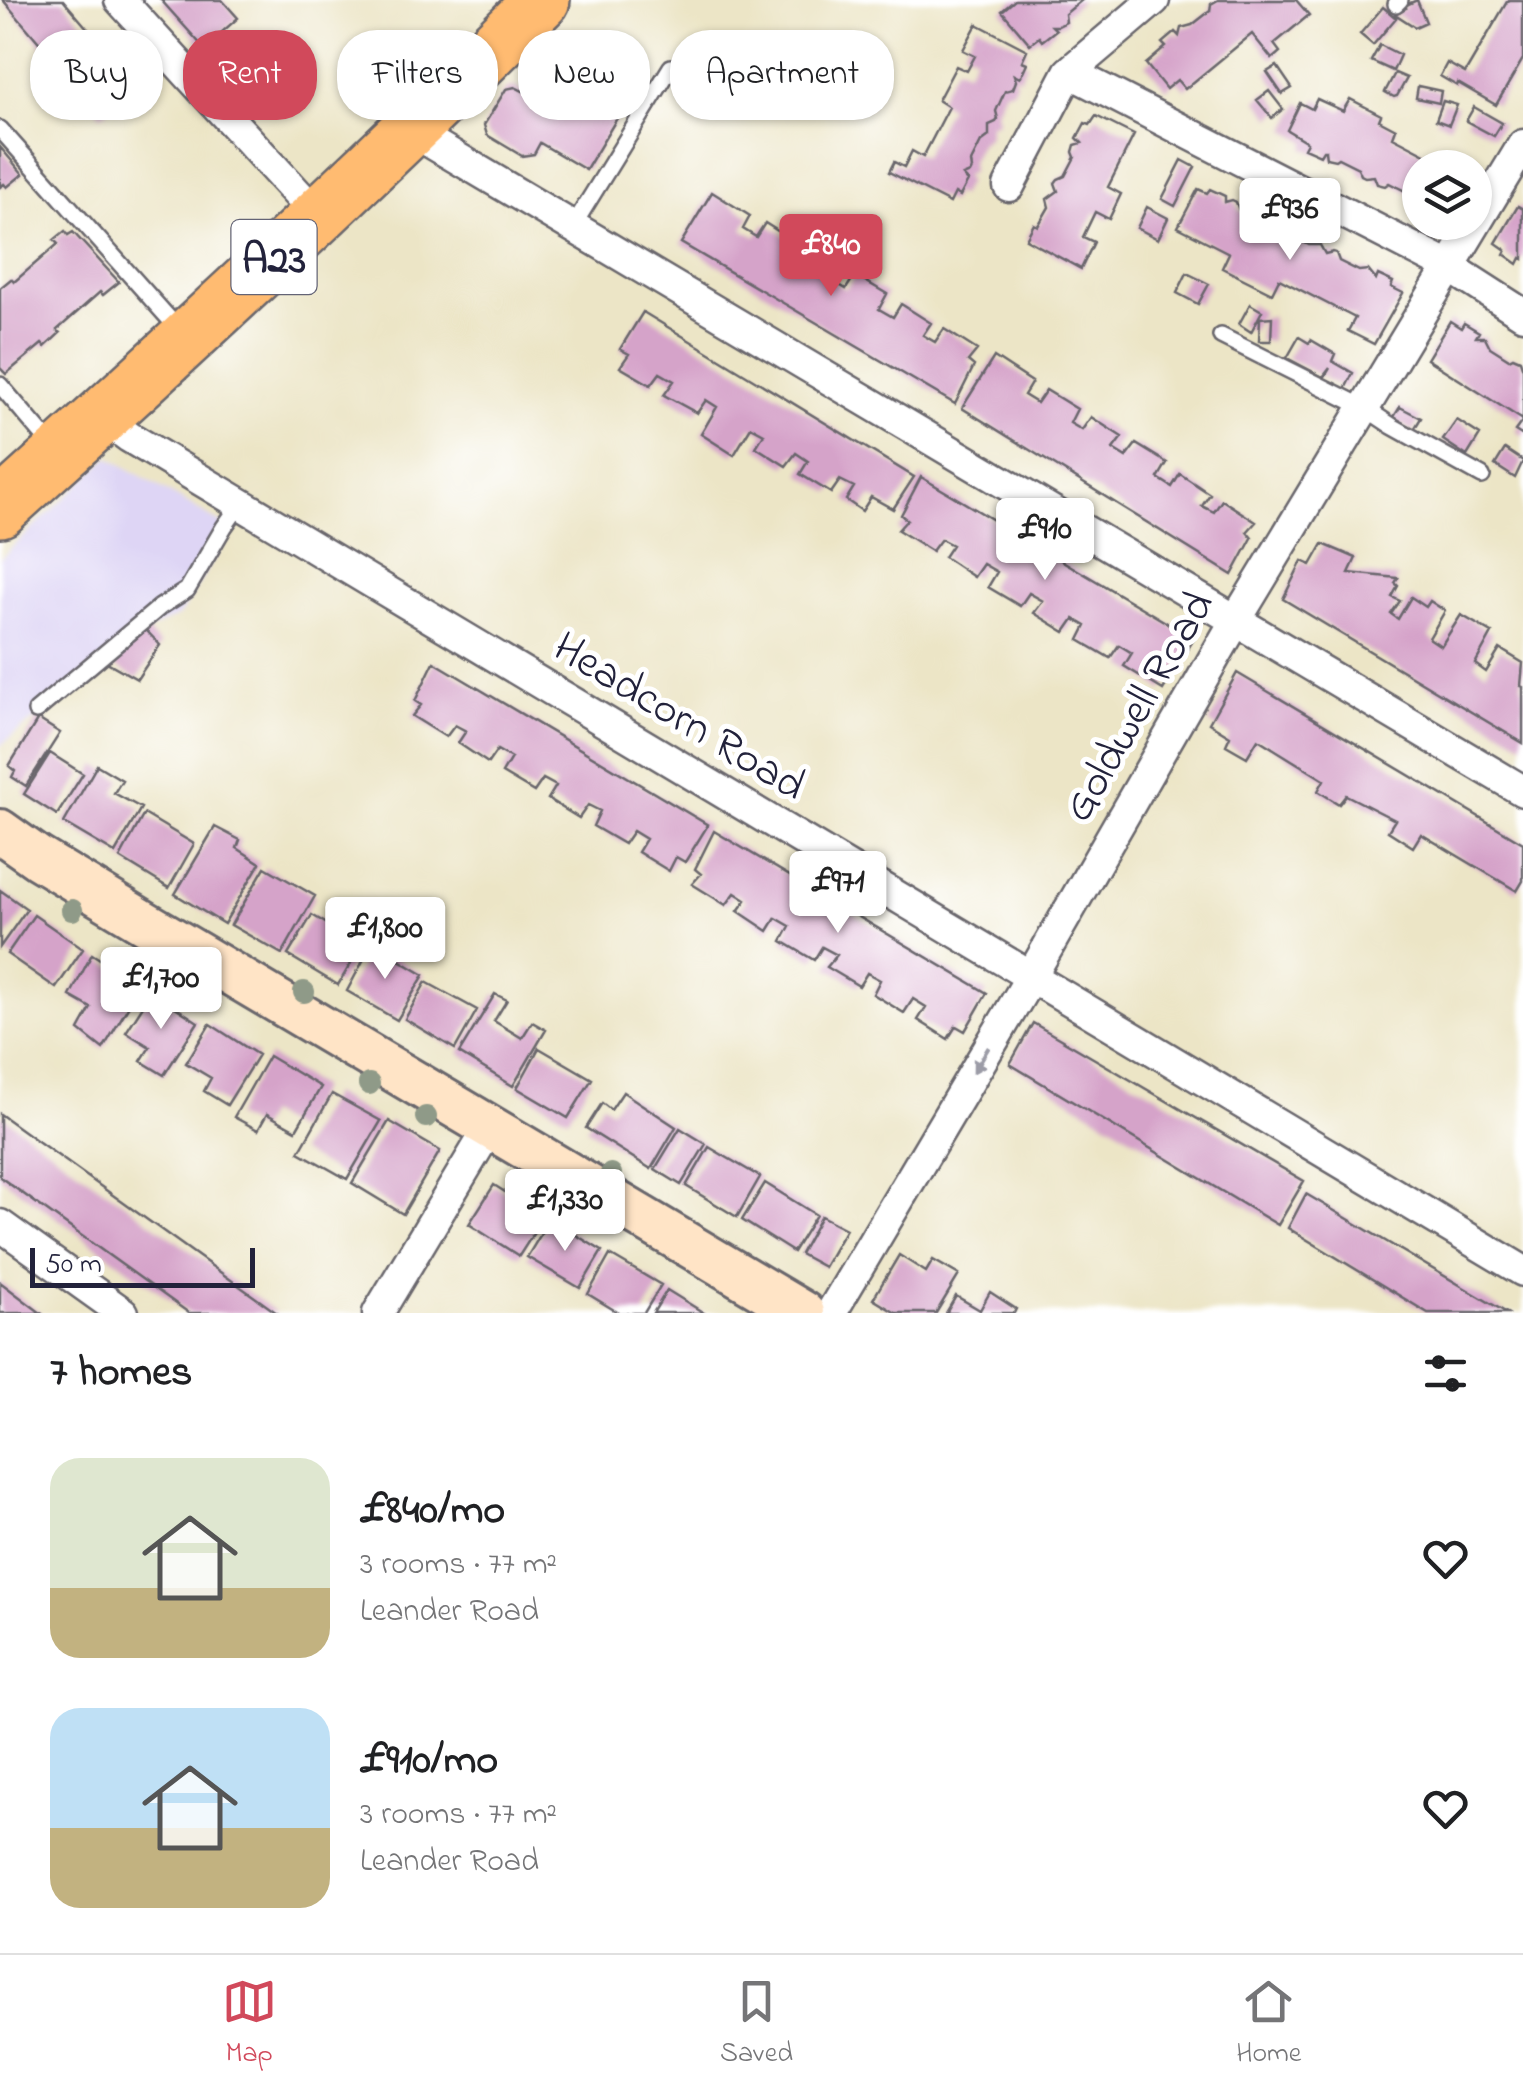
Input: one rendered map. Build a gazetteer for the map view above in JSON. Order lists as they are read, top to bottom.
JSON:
{
  "streets": {
    "highway": ["A23"],
    "street": ["Goldwell Road", "Headcorn Road"]
  },
  "crossings": [
    ["A23", "Headcorn Road"],
    ["Goldwell Road", "Headcorn Road"]
  ],
  "scale_bar": "50 m",
  "page": {
    "chip": [
      "Buy",
      "Rent",
      "Filters",
      "New",
      "Apartment"
    ],
    "price": [
      "£936",
      "£840",
      "£910",
      "£971",
      "£1,800",
      "£1,700",
      "£1,330"
    ],
    "scale": "50 m",
    "heading": "7 homes",
    "list": [
      {
        "name": "£840/mo",
        "note": "3 rooms · 77 m² · Leander Road"
      },
      {
        "name": "£910/mo",
        "note": "3 rooms · 77 m² · Leander Road"
      }
    ],
    "tabs": ["Map", "Saved", "Home"]
  }
}
